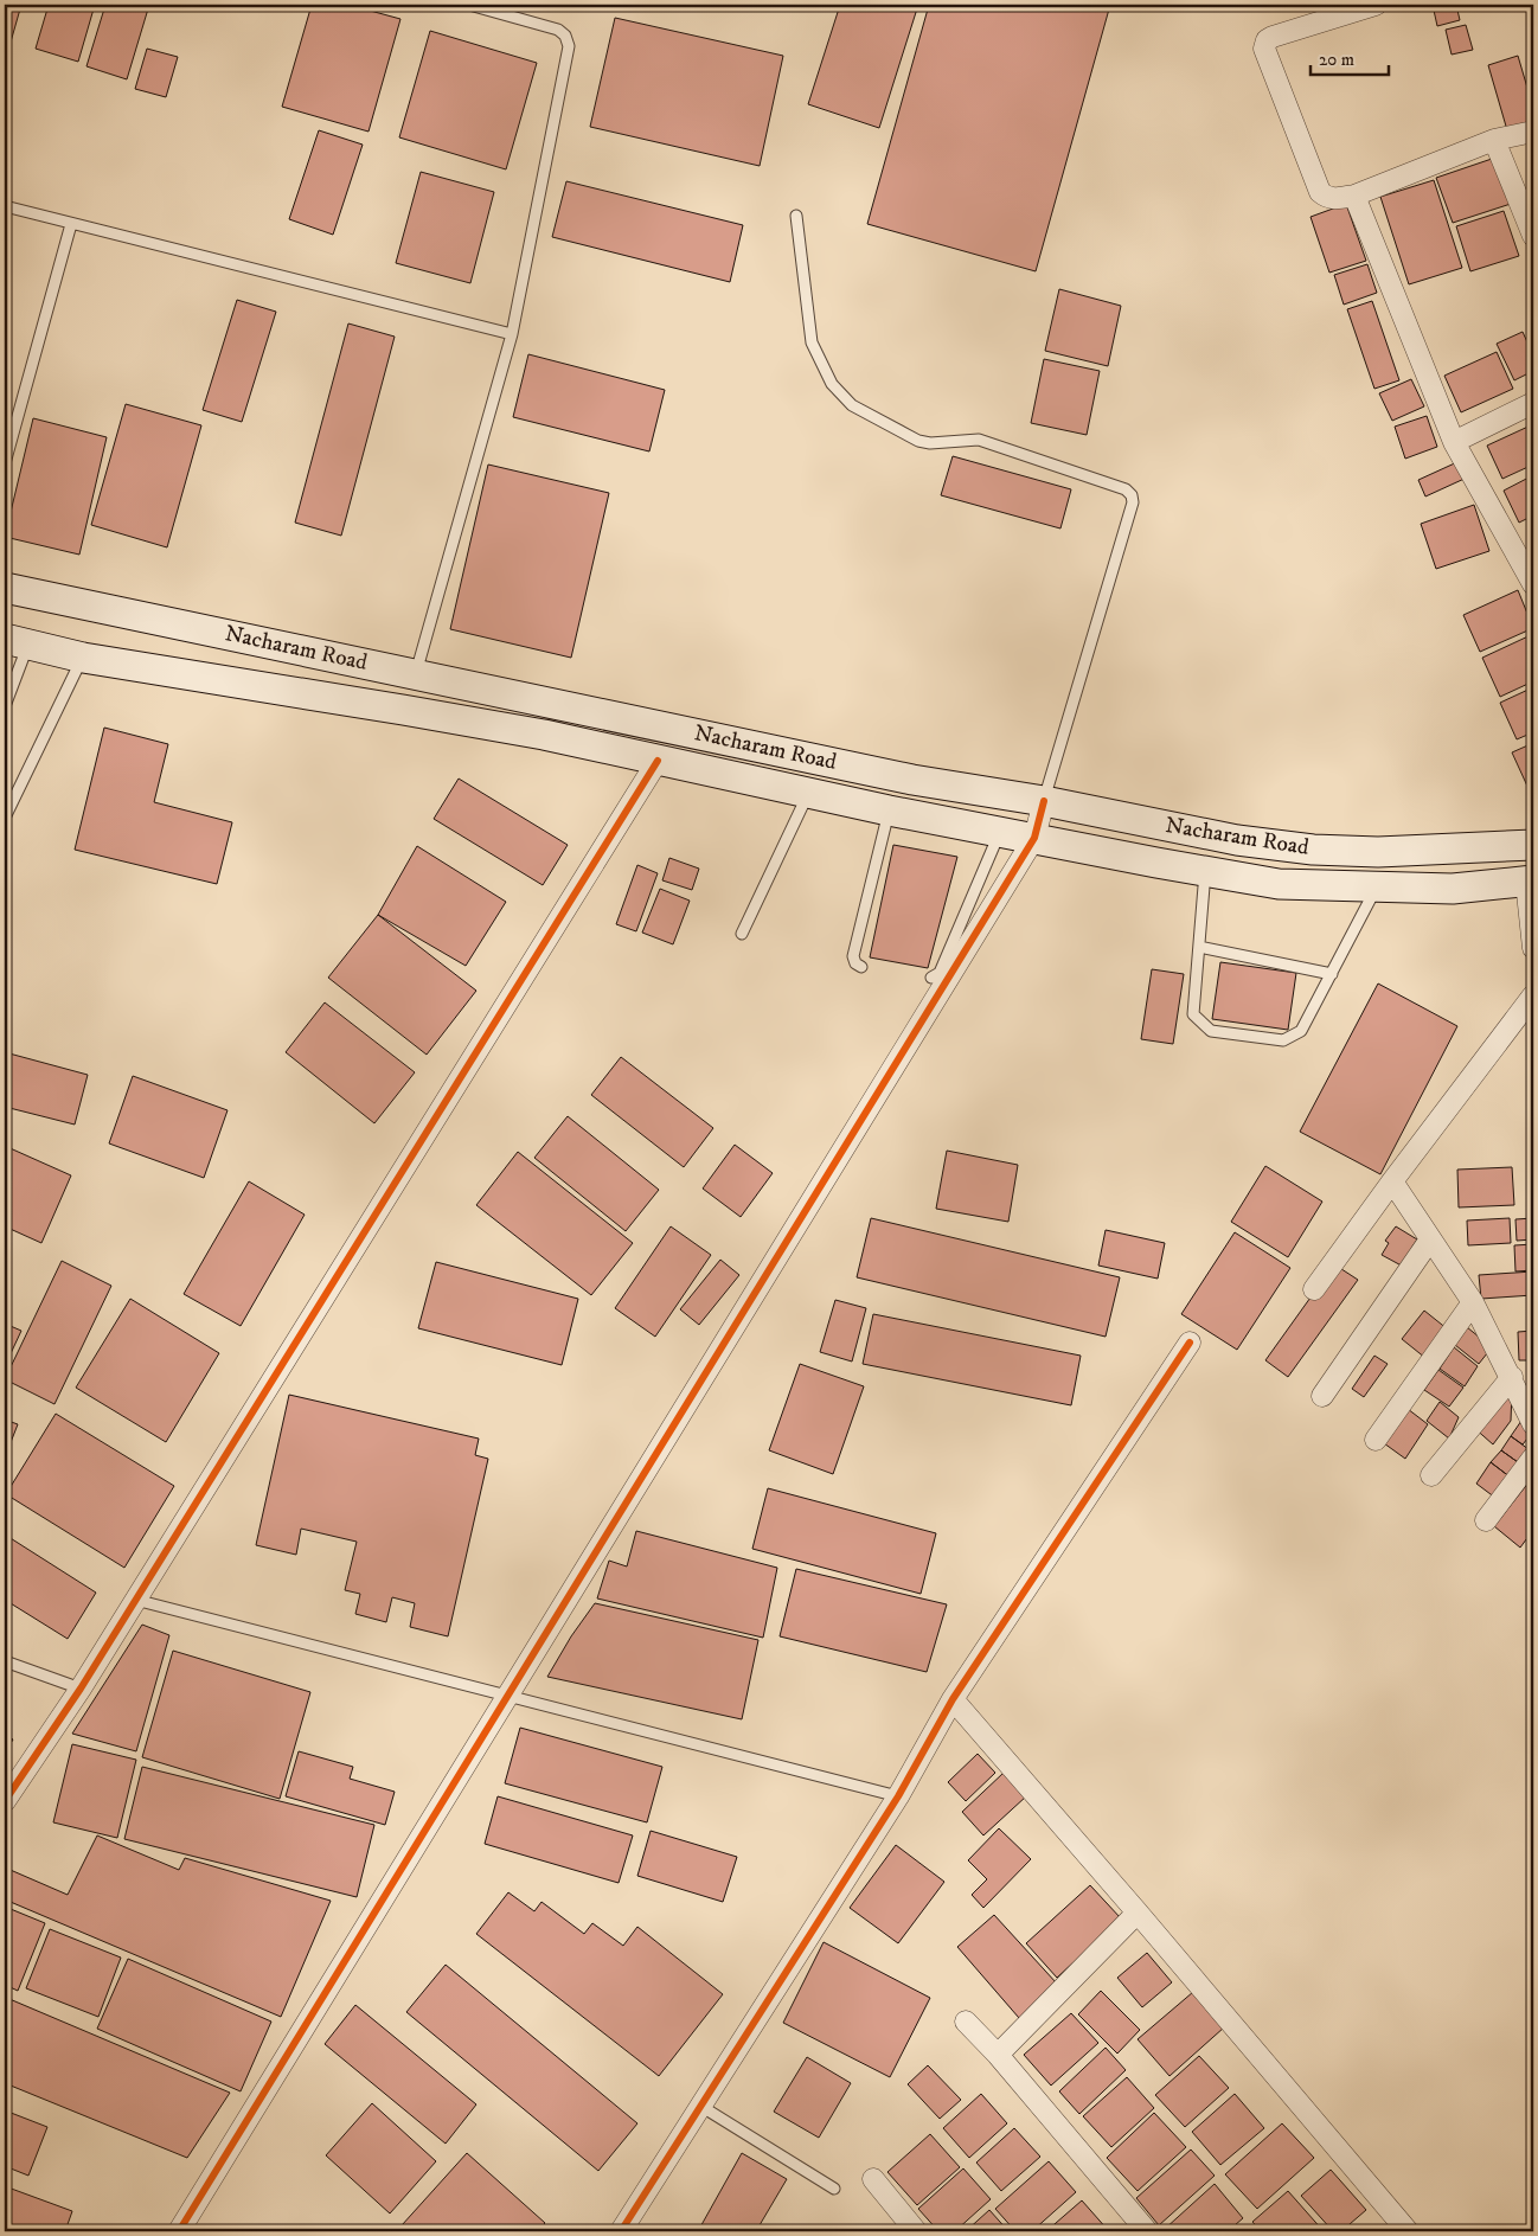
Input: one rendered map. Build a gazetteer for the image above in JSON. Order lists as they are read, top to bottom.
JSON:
{
  "streets": {
    "main road": ["Nacharam Road"]
  },
  "scale_bar": "20 m"
}
